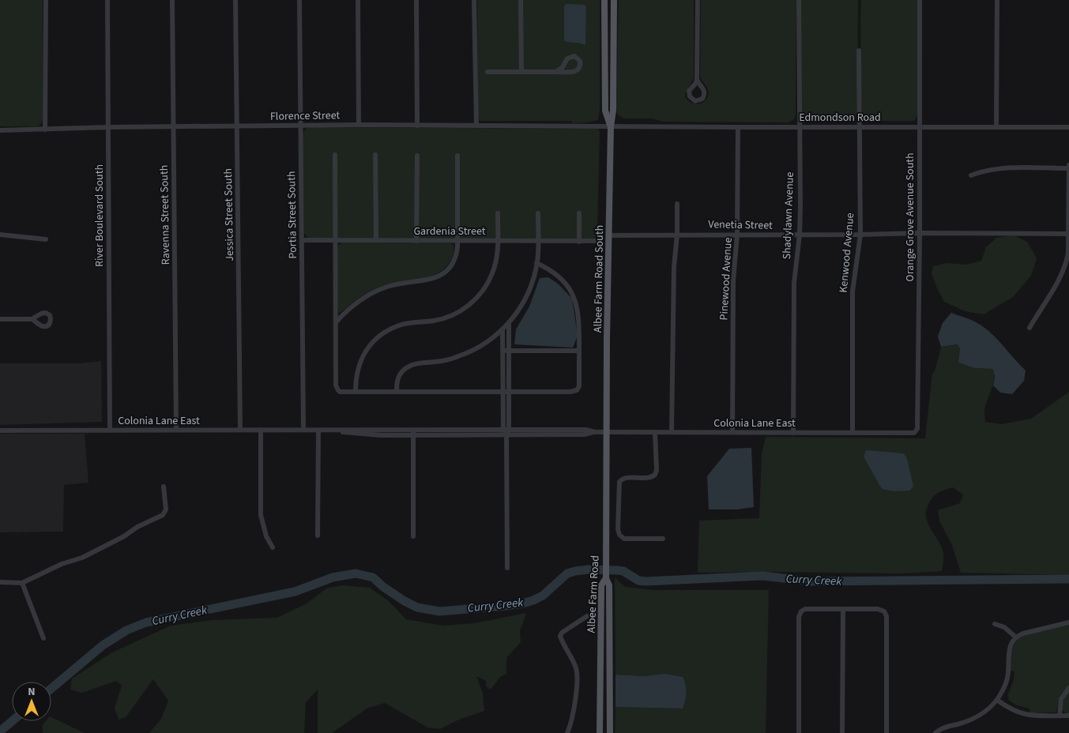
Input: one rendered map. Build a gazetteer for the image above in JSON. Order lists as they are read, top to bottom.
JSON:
{
  "streets": {
    "main road": ["Albee Farm Road South", "Albee Farm Road"],
    "street": [
      "Florence Street",
      "Edmondson Road",
      "Ravenna Street South",
      "Jessica Street South",
      "Portia Street South",
      "River Boulevard South",
      "Shadylawn Avenue",
      "Orange Grove Avenue South",
      "Venetia Street",
      "Gardenia Street",
      "Kenwood Avenue",
      "Pinewood Avenue",
      "Colonia Lane East"
    ]
  },
  "crossings": [
    ["Florence Street", "Edmondson Road"],
    ["Florence Street", "Ravenna Street South"],
    ["Florence Street", "Jessica Street South"],
    ["Florence Street", "Portia Street South"],
    ["Florence Street", "River Boulevard South"],
    ["Florence Street", "Albee Farm Road South"],
    ["Edmondson Road", "Shadylawn Avenue"],
    ["Edmondson Road", "Orange Grove Avenue South"],
    ["Edmondson Road", "Kenwood Avenue"],
    ["Edmondson Road", "Albee Farm Road South"],
    ["Edmondson Road", "Pinewood Avenue"],
    ["Ravenna Street South", "Colonia Lane East"],
    ["Jessica Street South", "Colonia Lane East"],
    ["Portia Street South", "Gardenia Street"],
    ["Portia Street South", "Colonia Lane East"],
    ["River Boulevard South", "Colonia Lane East"],
    ["Shadylawn Avenue", "Venetia Street"],
    ["Shadylawn Avenue", "Colonia Lane East"],
    ["Orange Grove Avenue South", "Venetia Street"],
    ["Orange Grove Avenue South", "Colonia Lane East"],
    ["Venetia Street", "Kenwood Avenue"],
    ["Venetia Street", "Albee Farm Road South"],
    ["Venetia Street", "Pinewood Avenue"],
    ["Kenwood Avenue", "Colonia Lane East"],
    ["Albee Farm Road South", "Colonia Lane East"],
    ["Albee Farm Road South", "Albee Farm Road"],
    ["Pinewood Avenue", "Colonia Lane East"],
    ["Colonia Lane East", "Albee Farm Road"]
  ],
  "water": ["Curry Creek"],
  "north": "top"
}
